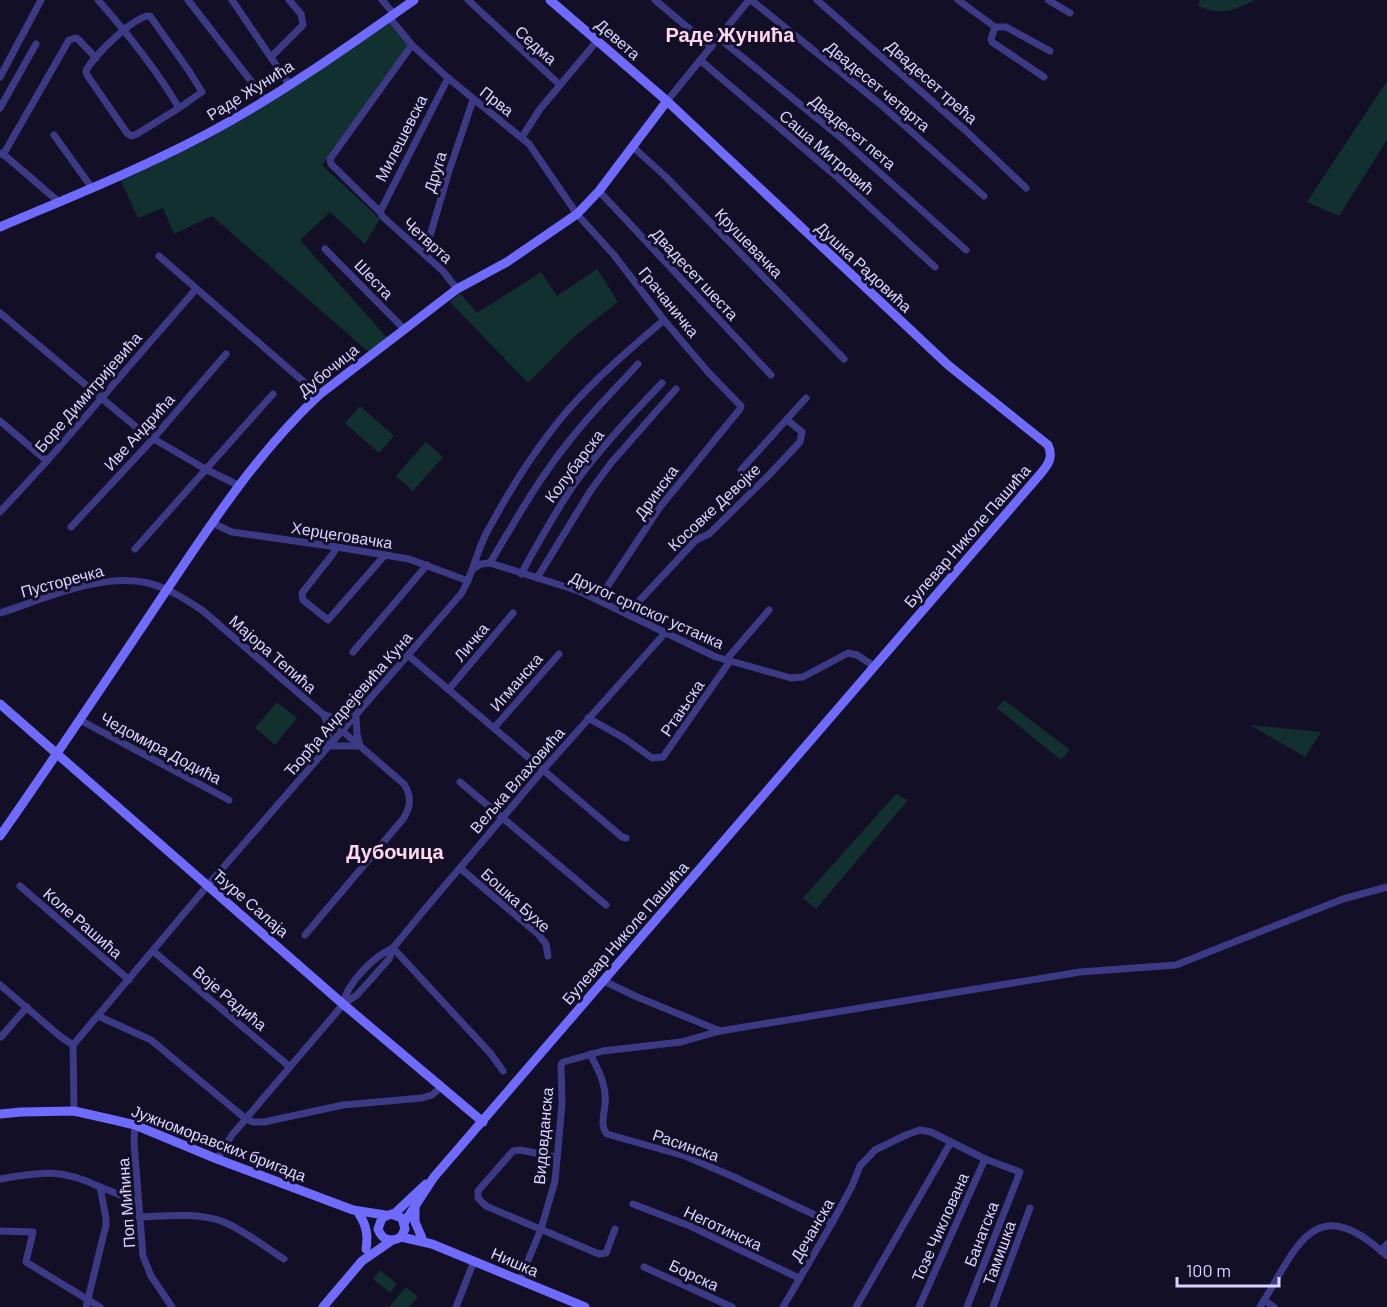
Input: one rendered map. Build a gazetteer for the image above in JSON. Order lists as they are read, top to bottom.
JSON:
{
  "streets": {
    "street": [
      "Девета",
      "Седма",
      "Двадесет трећа",
      "Двадесет четврта",
      "Раде Жунића",
      "Прва",
      "Двадесет пета",
      "Милешевска",
      "Саша Митровић",
      "Друга",
      "Четврта",
      "Крушевачка",
      "Душка Радовића",
      "Двадесет шеста",
      "Шеста",
      "Грачаничка",
      "Дубочица",
      "Боре Димитријевића",
      "Иве Андрића",
      "Колубарска",
      "Дринска",
      "Косовке Девојке",
      "Херцеговачка",
      "Булевар Николе Пашића",
      "Пусторечка",
      "Другог српског устанка",
      "Личка",
      "Мајора Тепића",
      "Игманска",
      "Ђорђа Андрејевића Куна",
      "Ртањска",
      "Чедомира Додића",
      "Вељка Влаховића",
      "Бошка Бухе",
      "Ђуре Салаја",
      "Коле Рашића",
      "Воје Радића",
      "Видовданска",
      "Јужноморавских бригада",
      "Расинска",
      "Поп Мићина",
      "Тозе Чиклована",
      "Неготинска",
      "Дечанска",
      "Банатска",
      "Тамишка",
      "Нишка",
      "Борска"
    ]
  },
  "crossings": [
    ["Девета", "Душка Радовића"],
    ["Девета", "Дубочица"],
    ["Двадесет четврта", "Дубочица"],
    ["Раде Жунића", "Прва"],
    ["Прва", "Милешевска"],
    ["Прва", "Друга"],
    ["Прва", "Четврта"],
    ["Прва", "Грачаничка"],
    ["Прва", "Дубочица"],
    ["Двадесет пета", "Дубочица"],
    ["Милешевска", "Четврта"],
    ["Саша Митровић", "Дубочица"],
    ["Друга", "Четврта"],
    ["Четврта", "Дубочица"],
    ["Крушевачка", "Дубочица"],
    ["Душка Радовића", "Дубочица"],
    ["Душка Радовића", "Булевар Николе Пашића"],
    ["Двадесет шеста", "Дубочица"],
    ["Шеста", "Дубочица"],
    ["Грачаничка", "Дубочица"],
    ["Грачаничка", "Дринска"],
    ["Грачаничка", "Ђорђа Андрејевића Куна"],
    ["Дубочица", "Херцеговачка"],
    ["Дубочица", "Пусторечка"],
    ["Дубочица", "Мајора Тепића"],
    ["Дубочица", "Чедомира Додића"],
    ["Дубочица", "Ђуре Салаја"],
    ["Колубарска", "Другог српског устанка"],
    ["Дринска", "Другог српског устанка"],
    ["Косовке Девојке", "Другог српског устанка"],
    ["Херцеговачка", "Ђорђа Андрејевића Куна"],
    ["Булевар Николе Пашића", "Другог српског устанка"],
    ["Булевар Николе Пашића", "Ђуре Салаја"],
    ["Булевар Николе Пашића", "Јужноморавских бригада"],
    ["Пусторечка", "Мајора Тепића"],
    ["Другог српског устанка", "Ртањска"],
    ["Другог српског устанка", "Вељка Влаховића"],
    ["Мајора Тепића", "Ђорђа Андрејевића Куна"],
    ["Ђорђа Андрејевића Куна", "Ђуре Салаја"],
    ["Ђорђа Андрејевића Куна", "Коле Рашића"],
    ["Ђорђа Андрејевића Куна", "Воје Радића"],
    ["Ртањска", "Вељка Влаховића"],
    ["Вељка Влаховића", "Бошка Бухе"],
    ["Вељка Влаховића", "Ђуре Салаја"],
    ["Вељка Влаховића", "Воје Радића"],
    ["Вељка Влаховића", "Јужноморавских бригада"],
    ["Видовданска", "Расинска"],
    ["Видовданска", "Нишка"],
    ["Јужноморавских бригада", "Поп Мићина"],
    ["Расинска", "Дечанска"],
    ["Тозе Чиклована", "Банатска"],
    ["Неготинска", "Дечанска"]
  ],
  "districts": ["Раде Жунића", "Дубочица"],
  "scale_bar": "100 m"
}
